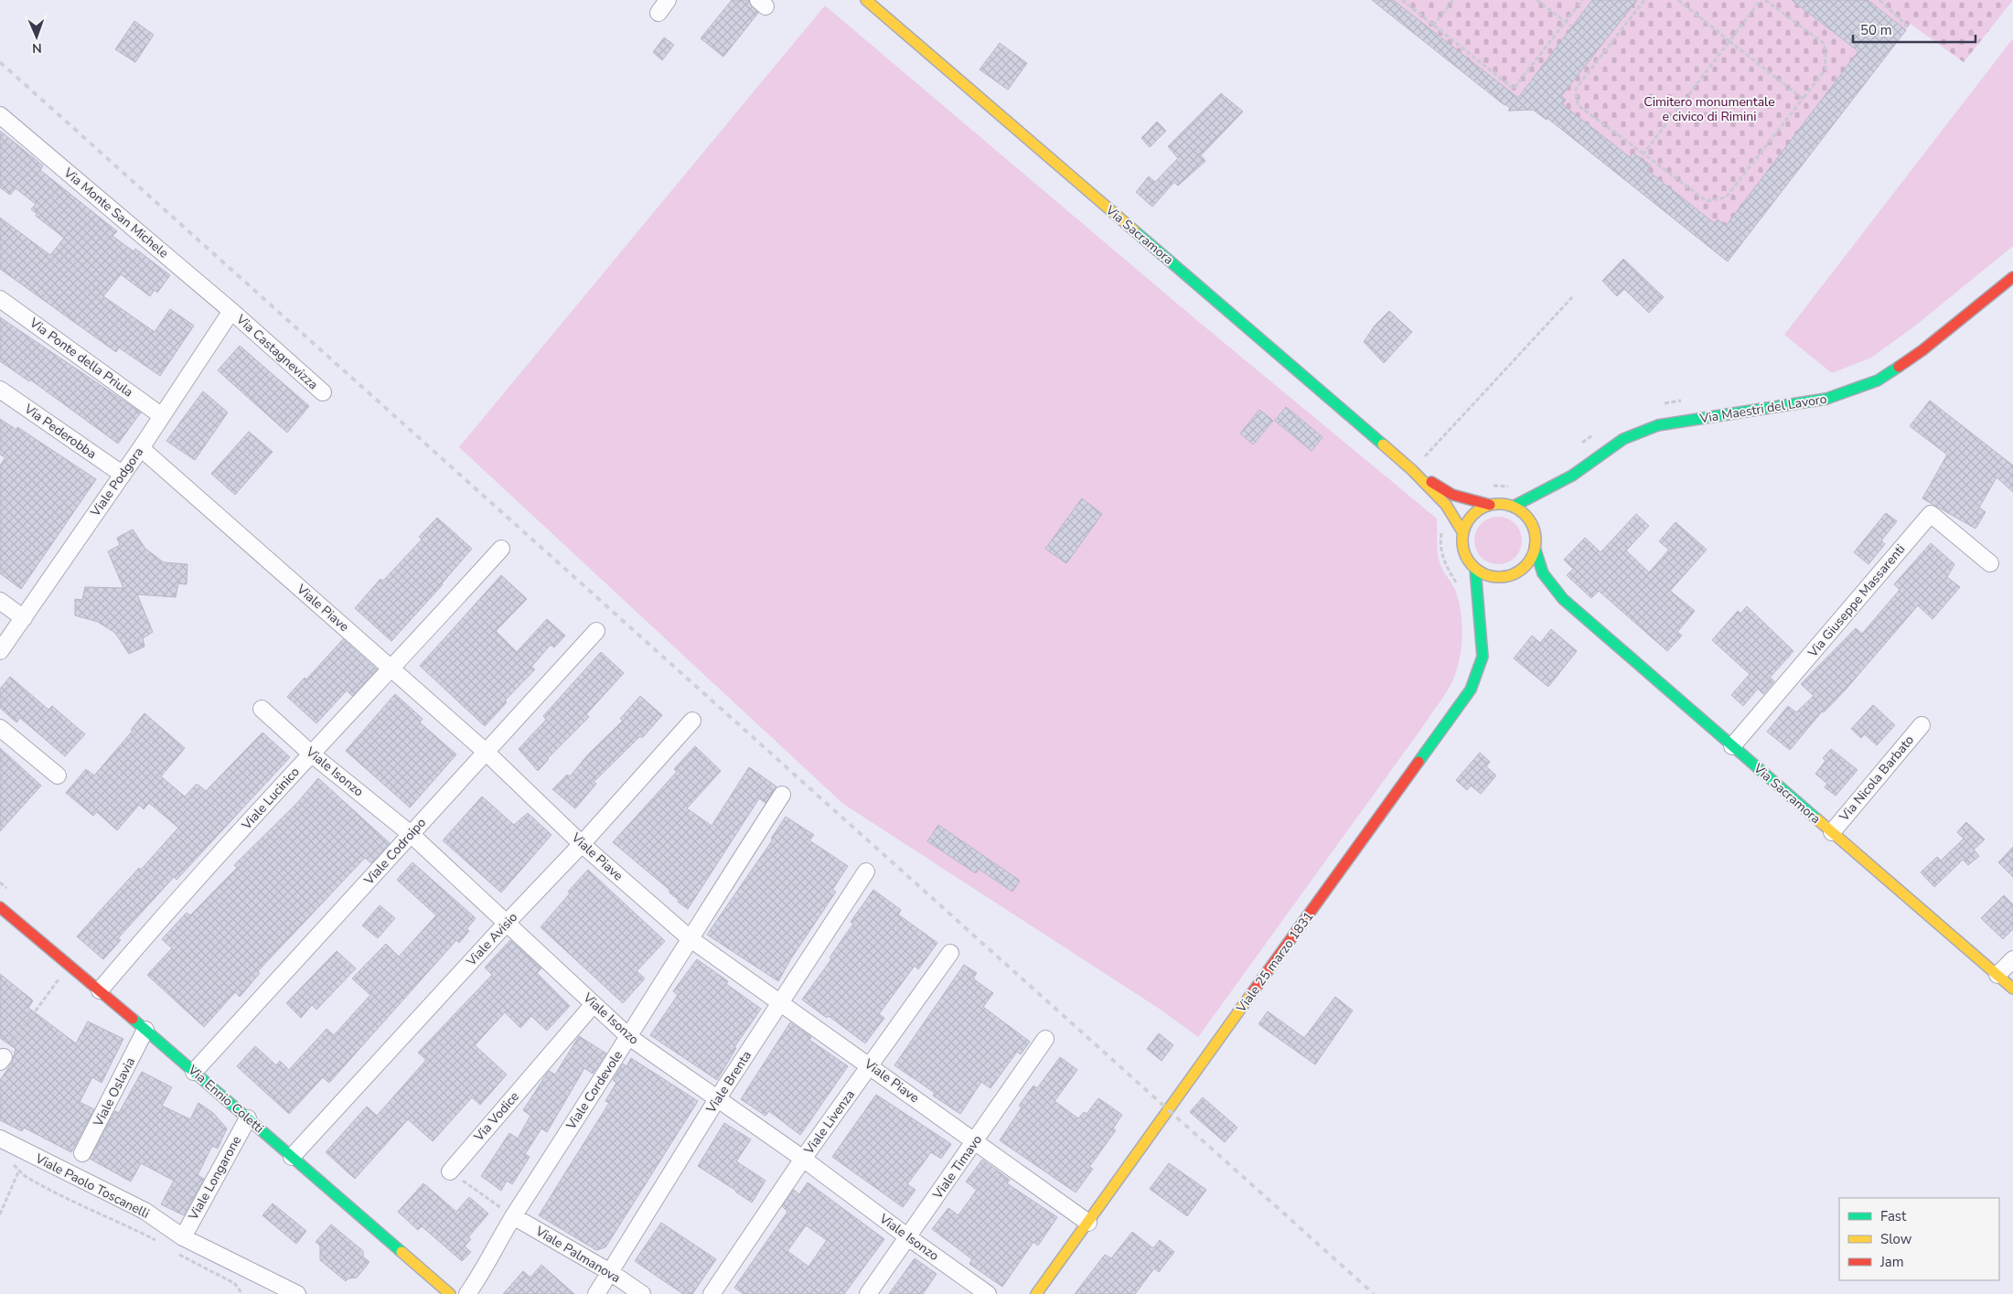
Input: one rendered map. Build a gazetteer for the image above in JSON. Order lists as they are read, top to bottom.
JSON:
{
  "streets": {
    "street": [
      "Via Monte San Michele",
      "Via Sacramora",
      "Via Castagnevizza",
      "Via Ponte della Priula",
      "Via Maestri del Lavoro",
      "Via Pederobba",
      "Viale Podgora",
      "Via Giuseppe Massarenti",
      "Viale Piave",
      "Viale Isonzo",
      "Via Nicola Barbato",
      "Viale Lucinico",
      "Viale Codroipo",
      "Viale Avisio",
      "Viale 25 marzo 1831",
      "Viale Brenta",
      "Viale Cordevole",
      "Viale Oslavia",
      "Via Ennio Coletti",
      "Via Vodice",
      "Viale Livenza",
      "Viale Timavo",
      "Viale Longarone",
      "Viale Paolo Toscanelli",
      "Viale Palmanova"
    ]
  },
  "crossings": [
    ["Via Monte San Michele", "Via Castagnevizza"],
    ["Via Monte San Michele", "Viale Podgora"],
    ["Via Sacramora", "Via Maestri del Lavoro"],
    ["Via Sacramora", "Via Giuseppe Massarenti"],
    ["Via Sacramora", "Via Nicola Barbato"],
    ["Via Sacramora", "Viale 25 marzo 1831"],
    ["Via Castagnevizza", "Viale Podgora"],
    ["Via Ponte della Priula", "Viale Podgora"],
    ["Via Maestri del Lavoro", "Viale 25 marzo 1831"],
    ["Via Pederobba", "Viale Podgora"],
    ["Viale Podgora", "Viale Piave"],
    ["Viale Piave", "Viale Lucinico"],
    ["Viale Piave", "Viale Codroipo"],
    ["Viale Piave", "Viale Avisio"],
    ["Viale Piave", "Viale 25 marzo 1831"],
    ["Viale Piave", "Viale Brenta"],
    ["Viale Piave", "Viale Cordevole"],
    ["Viale Piave", "Viale Livenza"],
    ["Viale Piave", "Viale Timavo"],
    ["Viale Isonzo", "Viale Lucinico"],
    ["Viale Isonzo", "Viale Codroipo"],
    ["Viale Isonzo", "Viale Avisio"],
    ["Viale Isonzo", "Viale Brenta"],
    ["Viale Isonzo", "Viale Cordevole"],
    ["Viale Isonzo", "Via Vodice"],
    ["Viale Isonzo", "Viale Livenza"],
    ["Viale Isonzo", "Viale Timavo"],
    ["Viale Lucinico", "Via Ennio Coletti"],
    ["Viale Codroipo", "Via Ennio Coletti"],
    ["Viale Avisio", "Via Ennio Coletti"],
    ["Viale Brenta", "Viale Palmanova"],
    ["Viale Cordevole", "Viale Palmanova"],
    ["Viale Oslavia", "Via Ennio Coletti"],
    ["Via Ennio Coletti", "Viale Longarone"],
    ["Viale Longarone", "Viale Paolo Toscanelli"]
  ],
  "parks": ["Cimitero monumentale e civico di Rimini"],
  "legend": ["Fast", "Slow", "Jam"],
  "scale_bar": "50 m",
  "north": "bottom"
}
